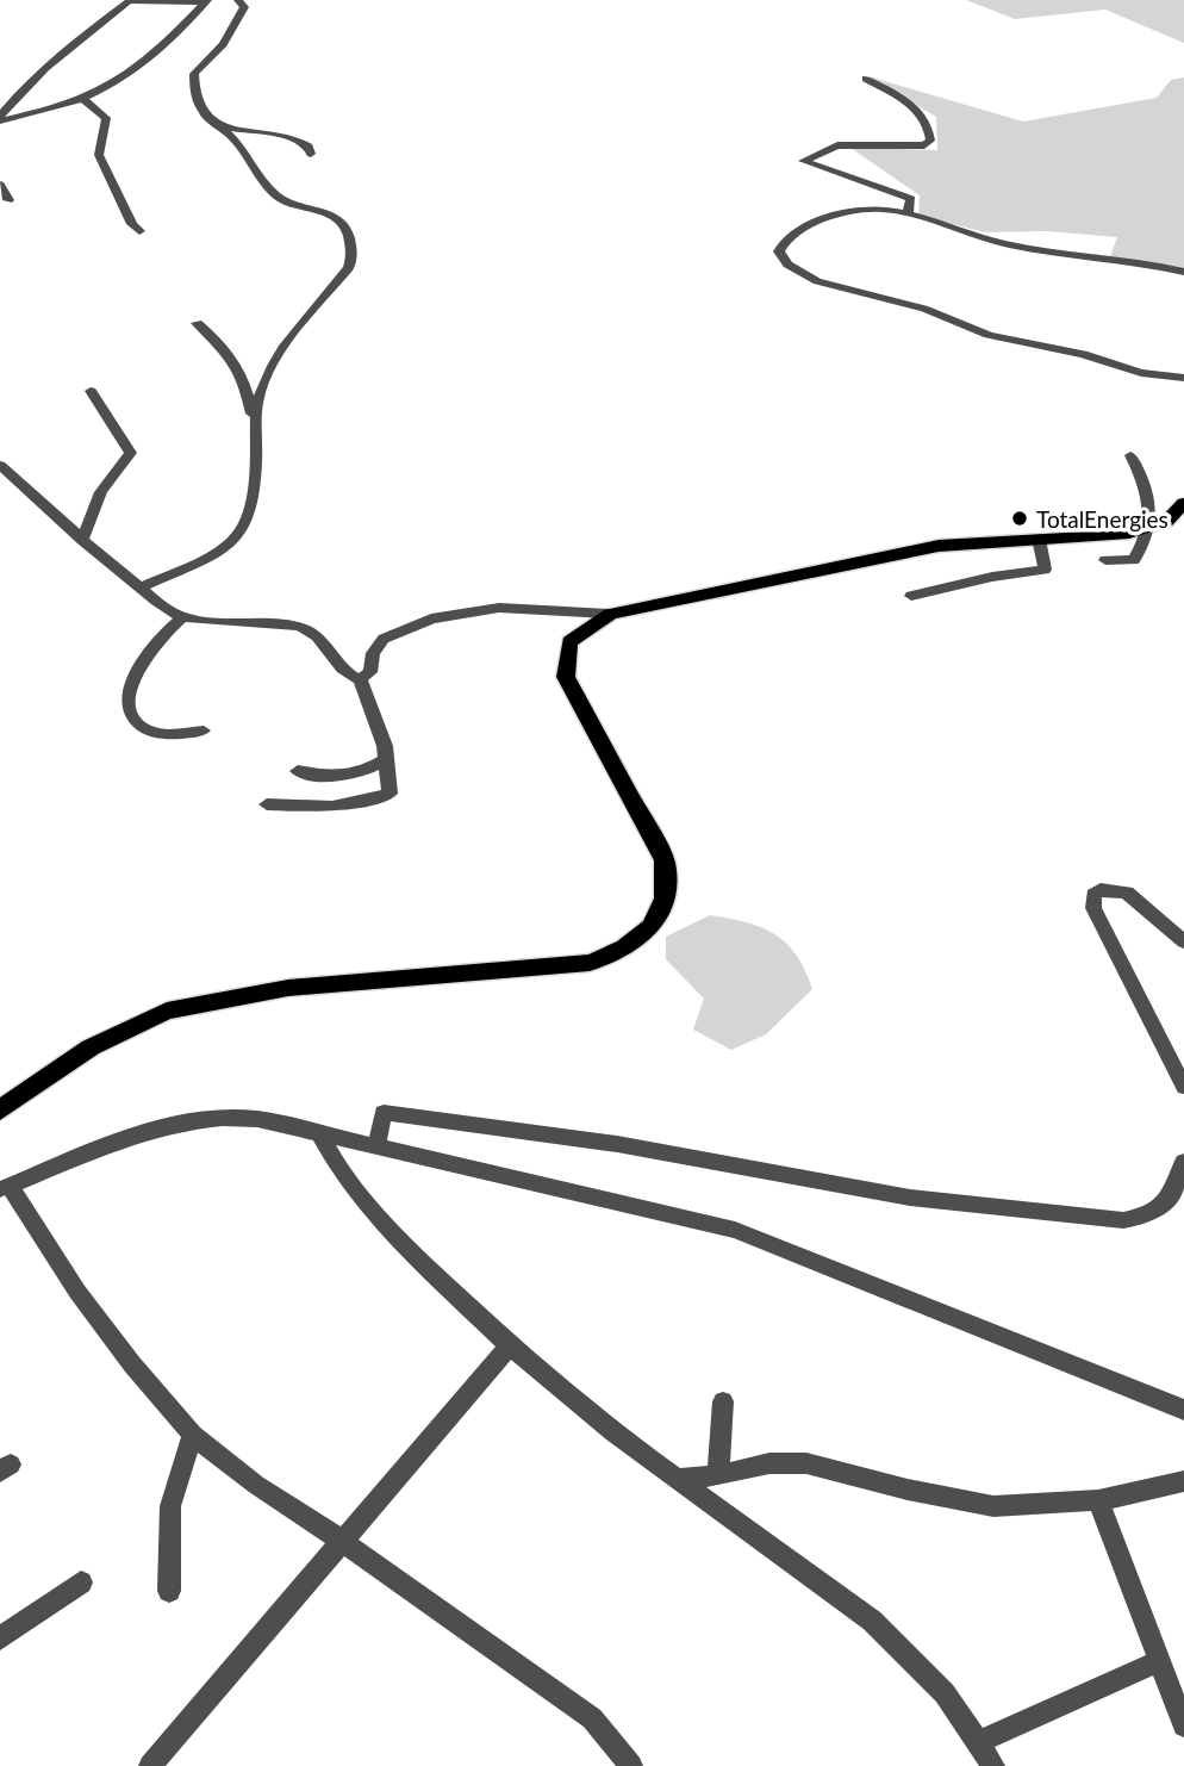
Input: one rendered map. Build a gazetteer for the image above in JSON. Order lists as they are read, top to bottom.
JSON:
{
  "places": ["TotalEnergies"]
}
